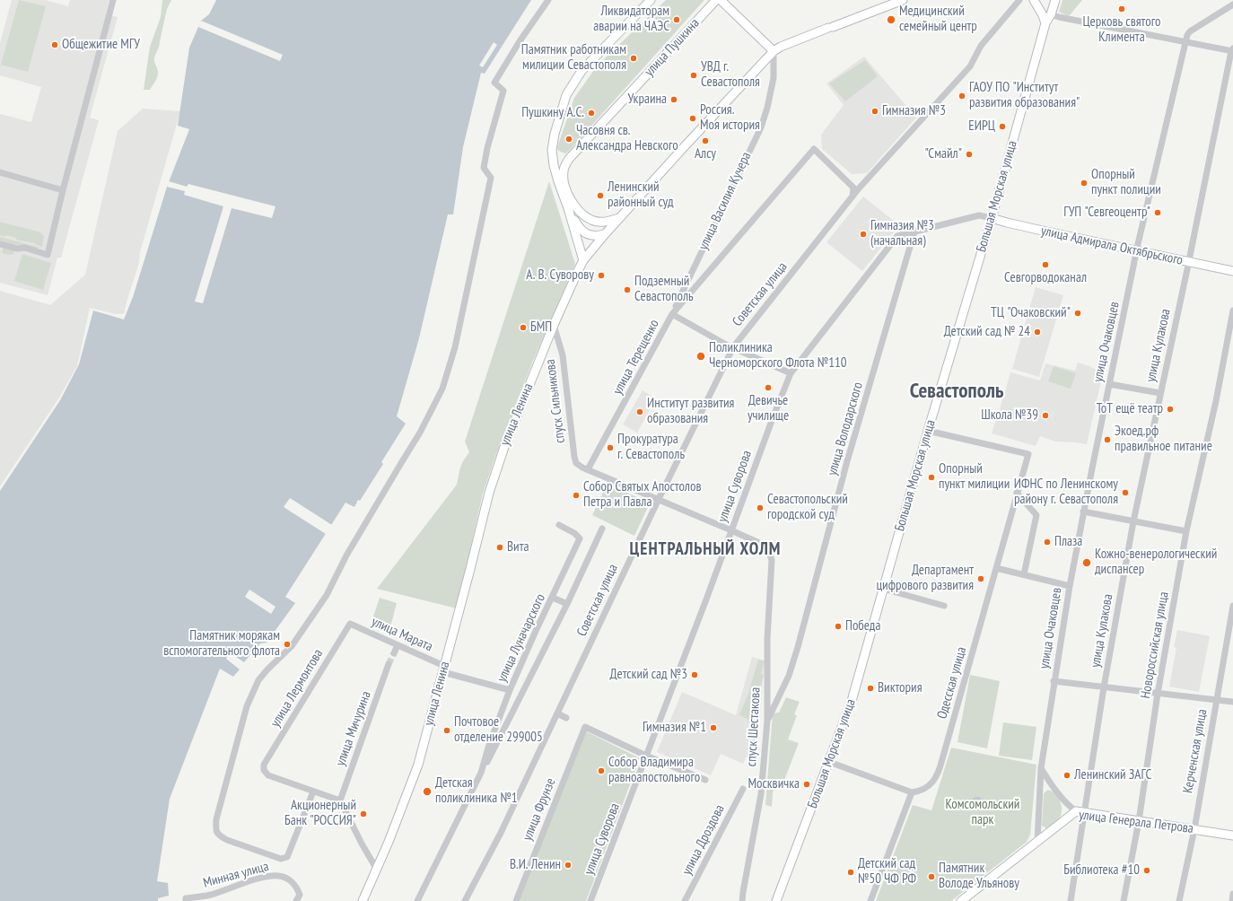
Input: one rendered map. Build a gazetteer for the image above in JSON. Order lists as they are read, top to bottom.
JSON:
{
  "streets": {
    "main road": [
      "улица Пушкина",
      "Большая Морская улица",
      "улица Адмирала Октябрьского",
      "улица Ленина",
      "улица Генерала Петрова"
    ],
    "street": [
      "улица Василия Кучера",
      "Советская улица",
      "улица Очаковцев",
      "улица Кулакова",
      "улица Терещенко",
      "спуск Сильникова",
      "улица Володарского",
      "улица Суворова",
      "улица Марата",
      "улица Луначарского",
      "Новороссийская улица",
      "Одесская улица",
      "улица Лермонтова",
      "спуск Шестакова",
      "улица Мичурина",
      "Керченская улица",
      "улица Фрунзе",
      "улица Дроздова",
      "Минная улица"
    ]
  },
  "crossings": [
    ["улица Пушкина", "улица Ленина"],
    ["Большая Морская улица", "улица Адмирала Октябрьского"],
    ["Большая Морская улица", "улица Суворова"],
    ["Большая Морская улица", "Одесская улица"],
    ["улица Василия Кучера", "улица Терещенко"],
    ["улица Василия Кучера", "улица Ленина"],
    ["улица Адмирала Октябрьского", "улица Очаковцев"],
    ["улица Адмирала Октябрьского", "улица Кулакова"],
    ["улица Адмирала Октябрьского", "улица Суворова"],
    ["Советская улица", "улица Терещенко"],
    ["Советская улица", "спуск Сильникова"],
    ["улица Очаковцев", "улица Генерала Петрова"],
    ["улица Кулакова", "улица Генерала Петрова"],
    ["улица Терещенко", "спуск Сильникова"],
    ["спуск Сильникова", "улица Ленина"],
    ["спуск Сильникова", "улица Суворова"],
    ["спуск Сильникова", "спуск Шестакова"],
    ["улица Ленина", "улица Марата"],
    ["улица Володарского", "улица Суворова"],
    ["улица Володарского", "спуск Шестакова"],
    ["улица Суворова", "улица Фрунзе"],
    ["улица Марата", "улица Луначарского"],
    ["улица Марата", "улица Лермонтова"],
    ["Новороссийская улица", "улица Генерала Петрова"],
    ["Керченская улица", "улица Генерала Петрова"]
  ],
  "districts": ["Севастополь", "ЦЕНТРАЛЬНЫЙ ХОЛМ"],
  "parks": ["Комсомольский парк"],
  "places": [
    "Церковь святого Климента",
    "Ликвидаторам аварии на ЧАЭС",
    "Медицинский семейный центр",
    "Общежитие МГУ",
    "Памятник работникам милиции Севастополя",
    "УВД г. Севастополя",
    "ГАОУ ПО \"Институт развития образования\"",
    "Украина",
    "Гимназия №3",
    "Пушкину А.С.",
    "Россия. Моя история",
    "ЕИРЦ",
    "Часовня св. Александра Невского",
    "Алсу",
    "\"Смайл\"",
    "Опорный пункт полиции",
    "Ленинский районный суд",
    "ГУП \"Севгеоцентр\"",
    "Гимназия №3 (начальная)",
    "Севгорводоканал",
    "А. В. Суворову",
    "Подземный Севастополь",
    "ТЦ \"Очаковский\"",
    "БМП",
    "Детский сад № 24",
    "Поликлиника Черноморского Флота №110",
    "Девичье училище",
    "ТоТ ещё театр",
    "Институт развития образования",
    "Школа №39",
    "Экоед.рф правильное питание",
    "Прокуратура г. Севастополь",
    "Опорный пункт милиции",
    "ИФНС по Ленинскому району г. Севастополя",
    "Собор Святых Апостолов Петра и Павла",
    "Севастопольский городской суд",
    "Плаза",
    "Вита",
    "Кожно-венерологический диспансер",
    "Департамент цифрового развития",
    "Победа",
    "Памятник морякам вспомогательного флота",
    "Детский сад №3",
    "Виктория",
    "Гимназия №1",
    "Почтовое отделение 299005",
    "Собор Владимира равноапостольного",
    "Ленинский ЗАГС",
    "Москвичка",
    "Детская поликлиника №1",
    "Акционерный Банк \"РОССИЯ\"",
    "В.И. Ленин",
    "Библиотека #10",
    "Детский сад №50 ЧФ РФ",
    "Памятник Володе Ульянову"
  ]
}
